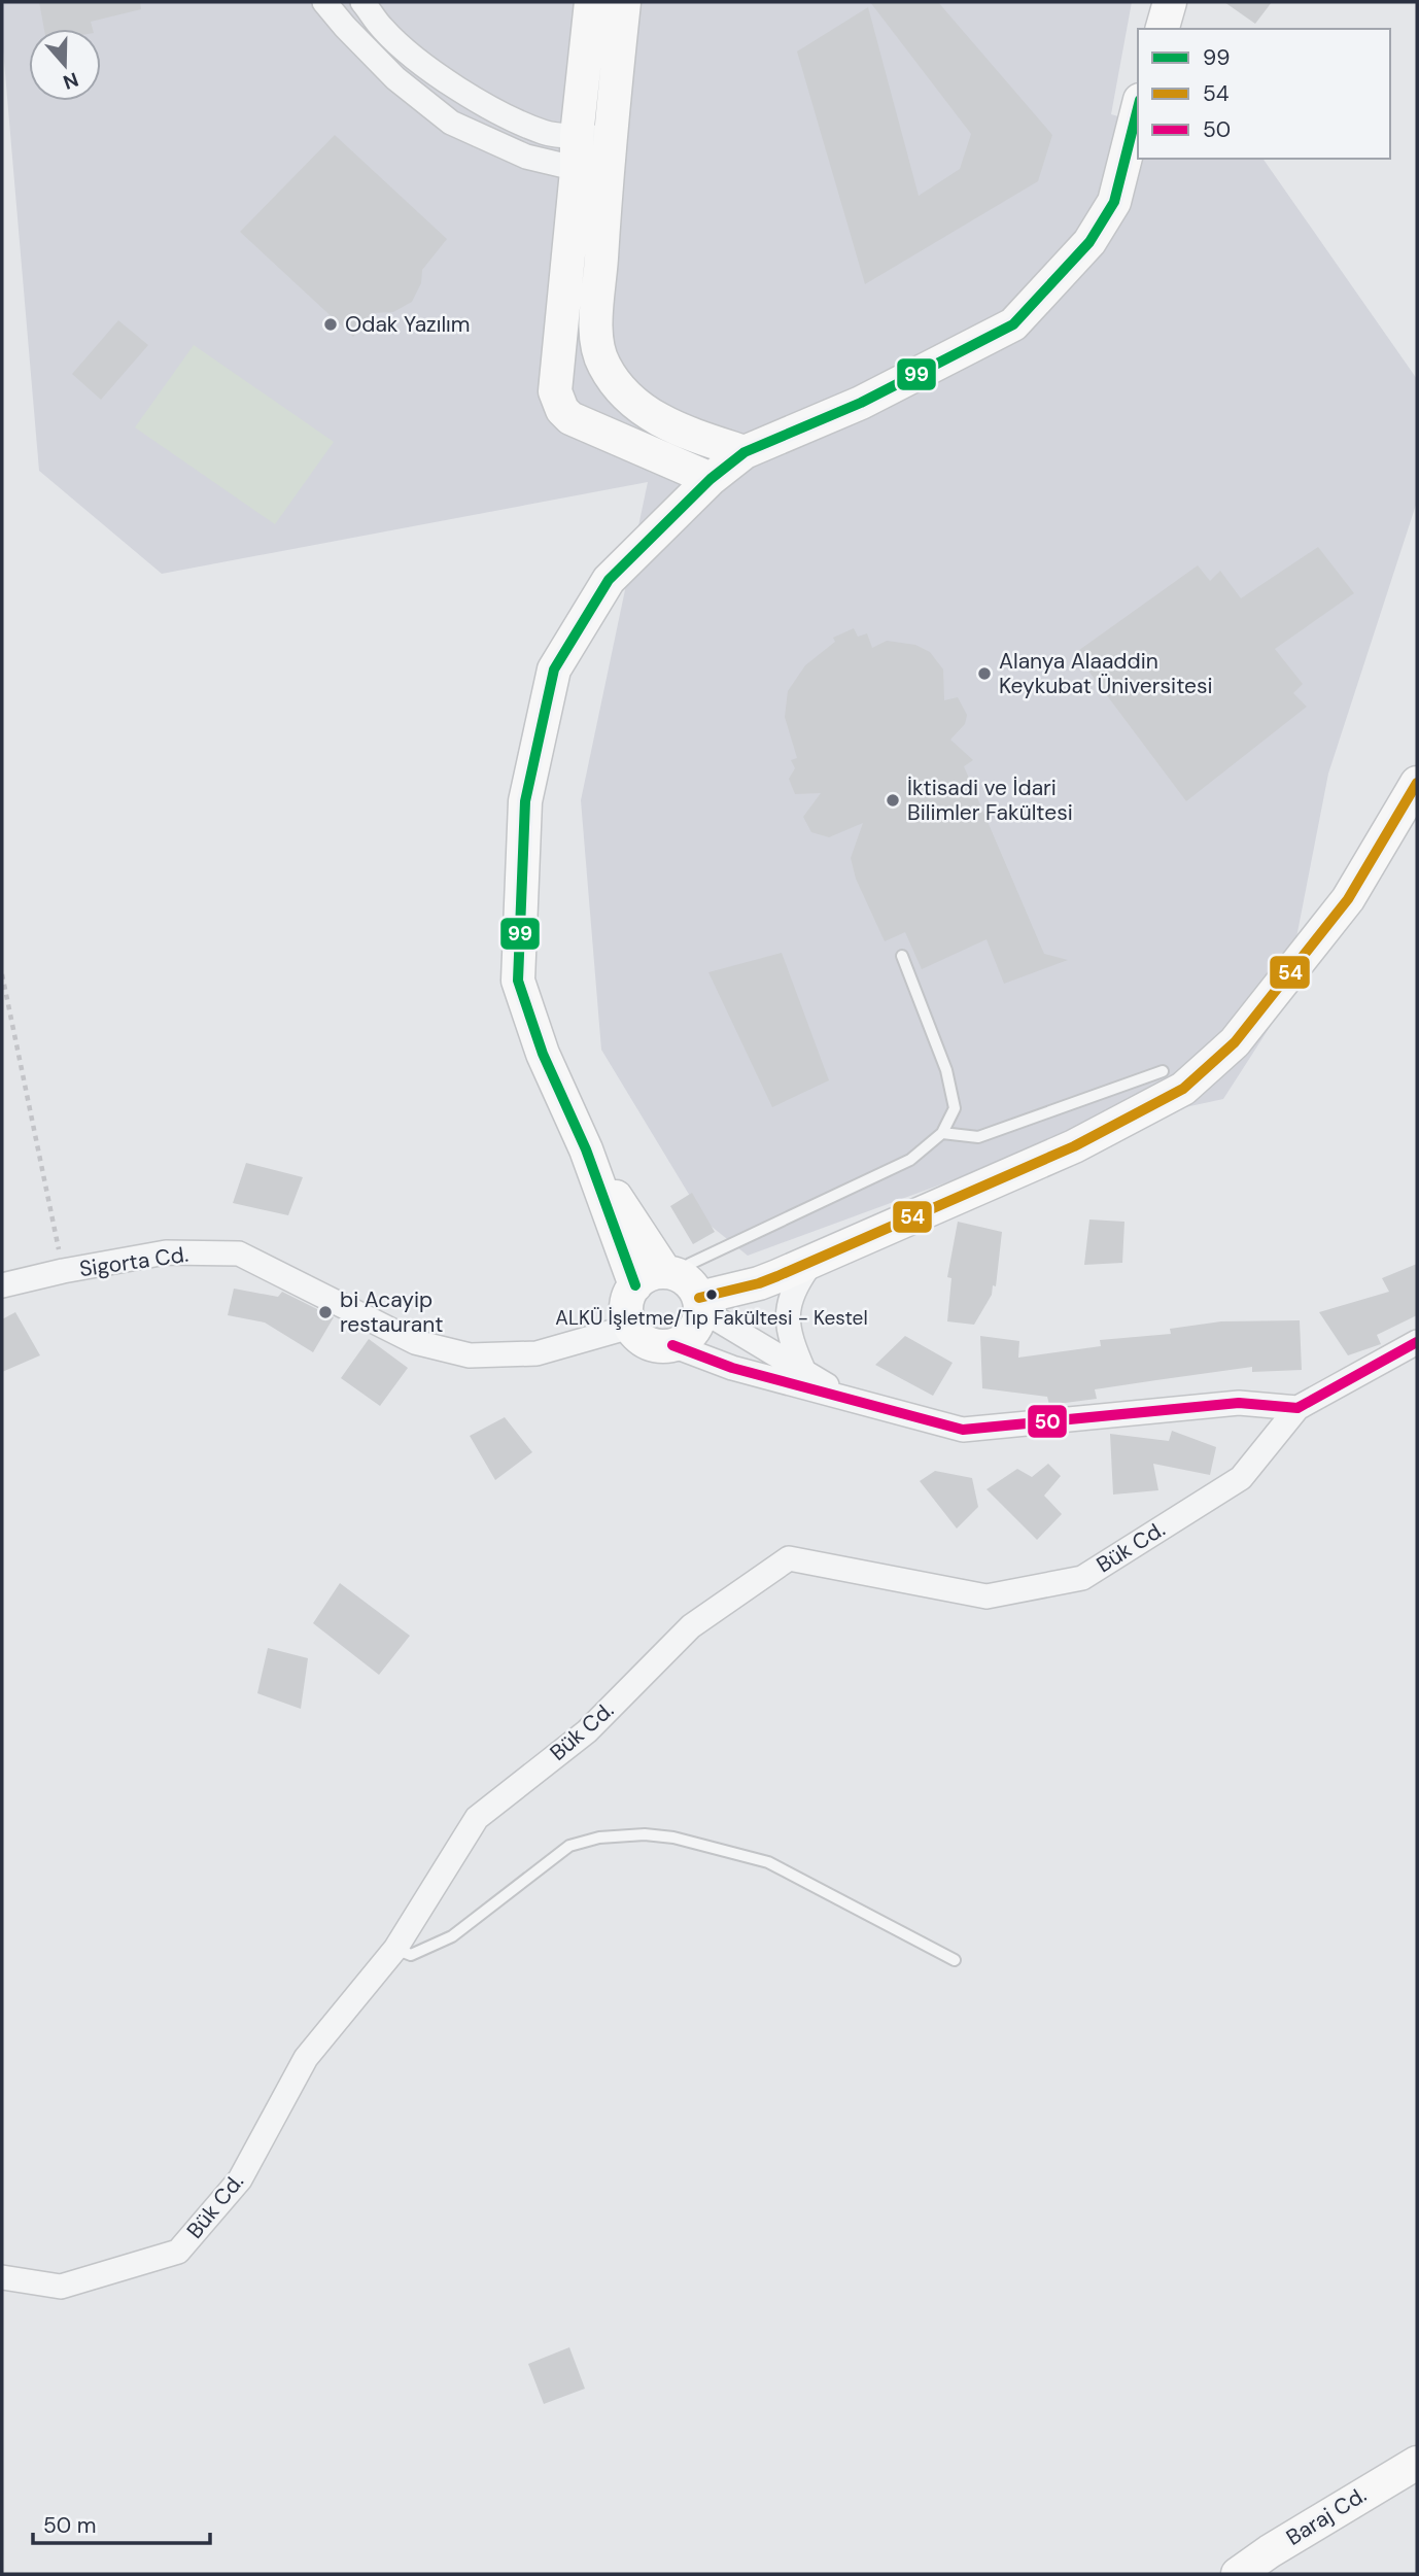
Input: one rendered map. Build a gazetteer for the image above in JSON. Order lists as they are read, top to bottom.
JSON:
{
  "streets": {
    "street": ["Sigorta Cd.", "Bük Cd.", "Baraj Cd."]
  },
  "places": [
    "Odak Yazılım",
    "Alanya Alaaddin Keykubat Üniversitesi",
    "İktisadi ve İdari Bilimler Fakültesi",
    "ALKÜ İşletme/Tıp Fakültesi - Kestel",
    "bi Acayip restaurant"
  ],
  "lines": ["transit line 99", "transit line 54", "transit line 50"],
  "legend": ["99", "54", "50"],
  "scale_bar": "50 m",
  "north": "bottom"
}
